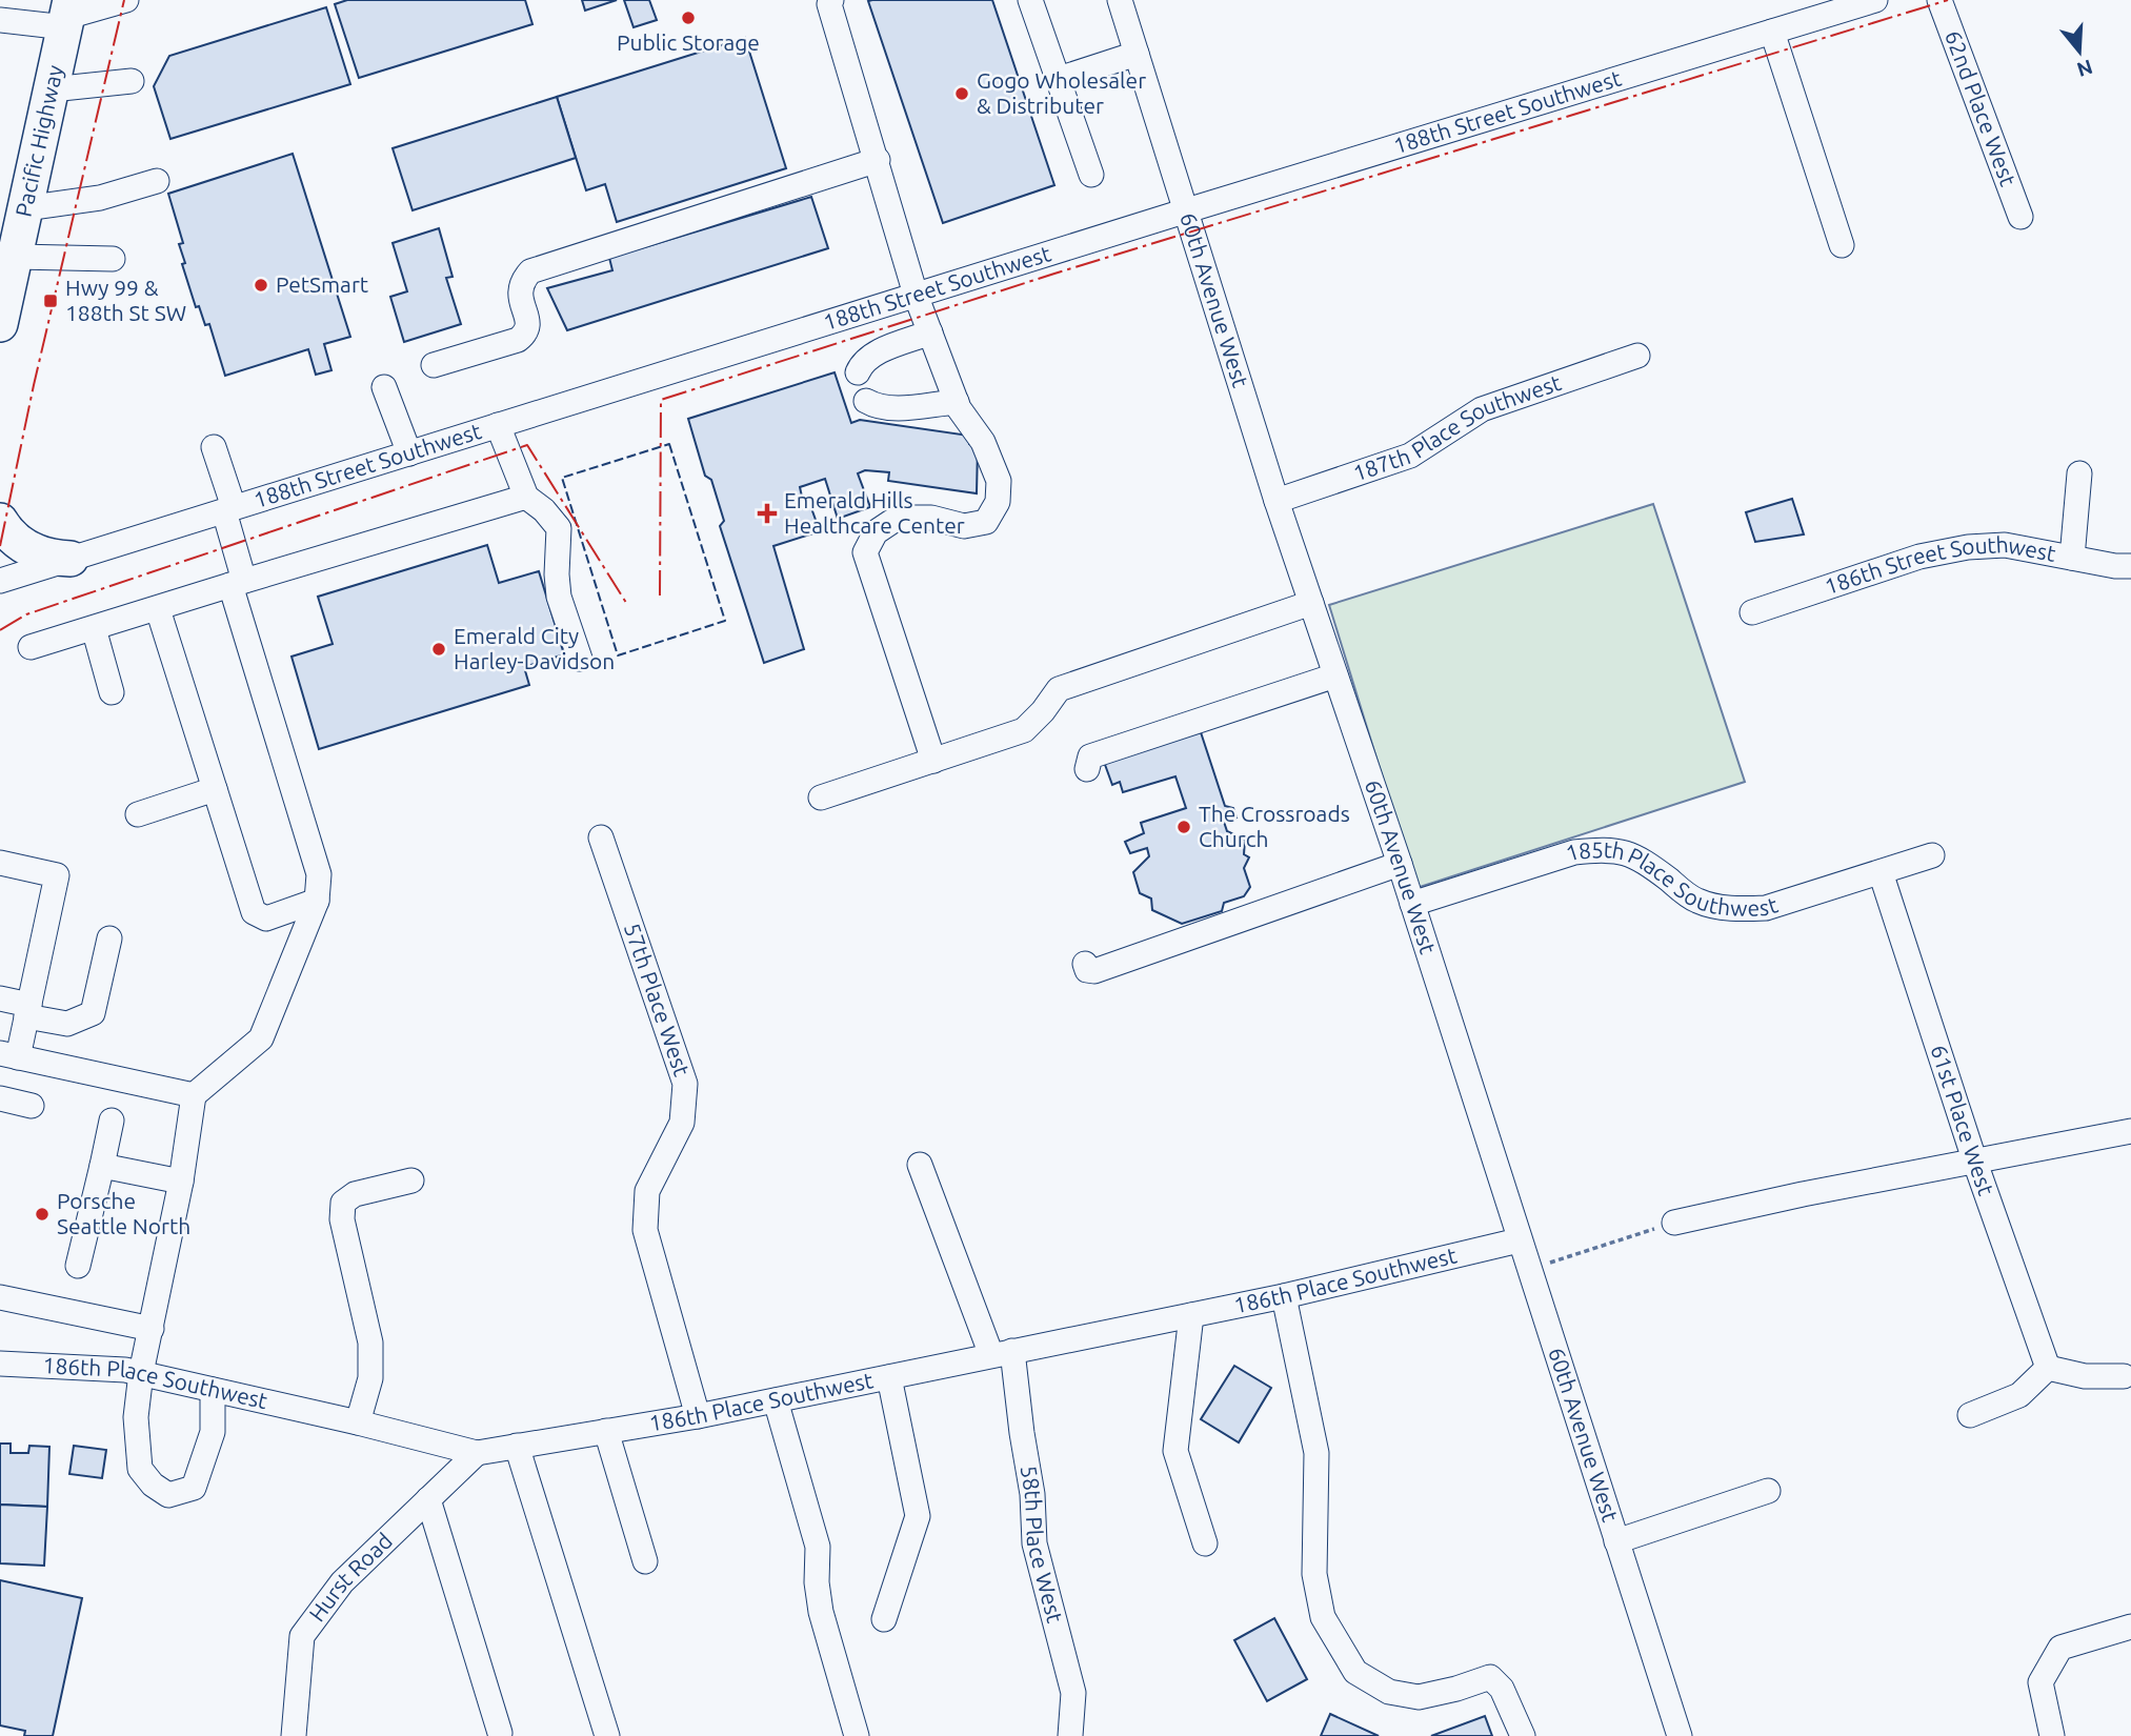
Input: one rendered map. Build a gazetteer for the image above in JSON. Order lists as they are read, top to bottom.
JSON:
{
  "streets": {
    "highway": ["Pacific Highway"],
    "street": [
      "62nd Place West",
      "188th Street Southwest",
      "60th Avenue West",
      "187th Place Southwest",
      "186th Street Southwest",
      "185th Place Southwest",
      "57th Place West",
      "61st Place West",
      "186th Place Southwest",
      "58th Place West",
      "Hurst Road"
    ]
  },
  "crossings": [
    ["188th Street Southwest", "60th Avenue West"],
    ["60th Avenue West", "187th Place Southwest"],
    ["60th Avenue West", "185th Place Southwest"],
    ["60th Avenue West", "186th Place Southwest"],
    ["185th Place Southwest", "61st Place West"],
    ["57th Place West", "186th Place Southwest"],
    ["186th Place Southwest", "58th Place West"],
    ["186th Place Southwest", "Hurst Road"]
  ],
  "places": {
    "other": [
      "Public Storage",
      "Gogo Wholesaler & Distributer",
      "PetSmart",
      "Emerald City Harley-Davidson",
      "The Crossroads Church",
      "Porsche Seattle North"
    ],
    "transit": ["Hwy 99 & 188th St SW"],
    "health": ["Emerald Hills Healthcare Center"]
  },
  "north": "bottom"
}
